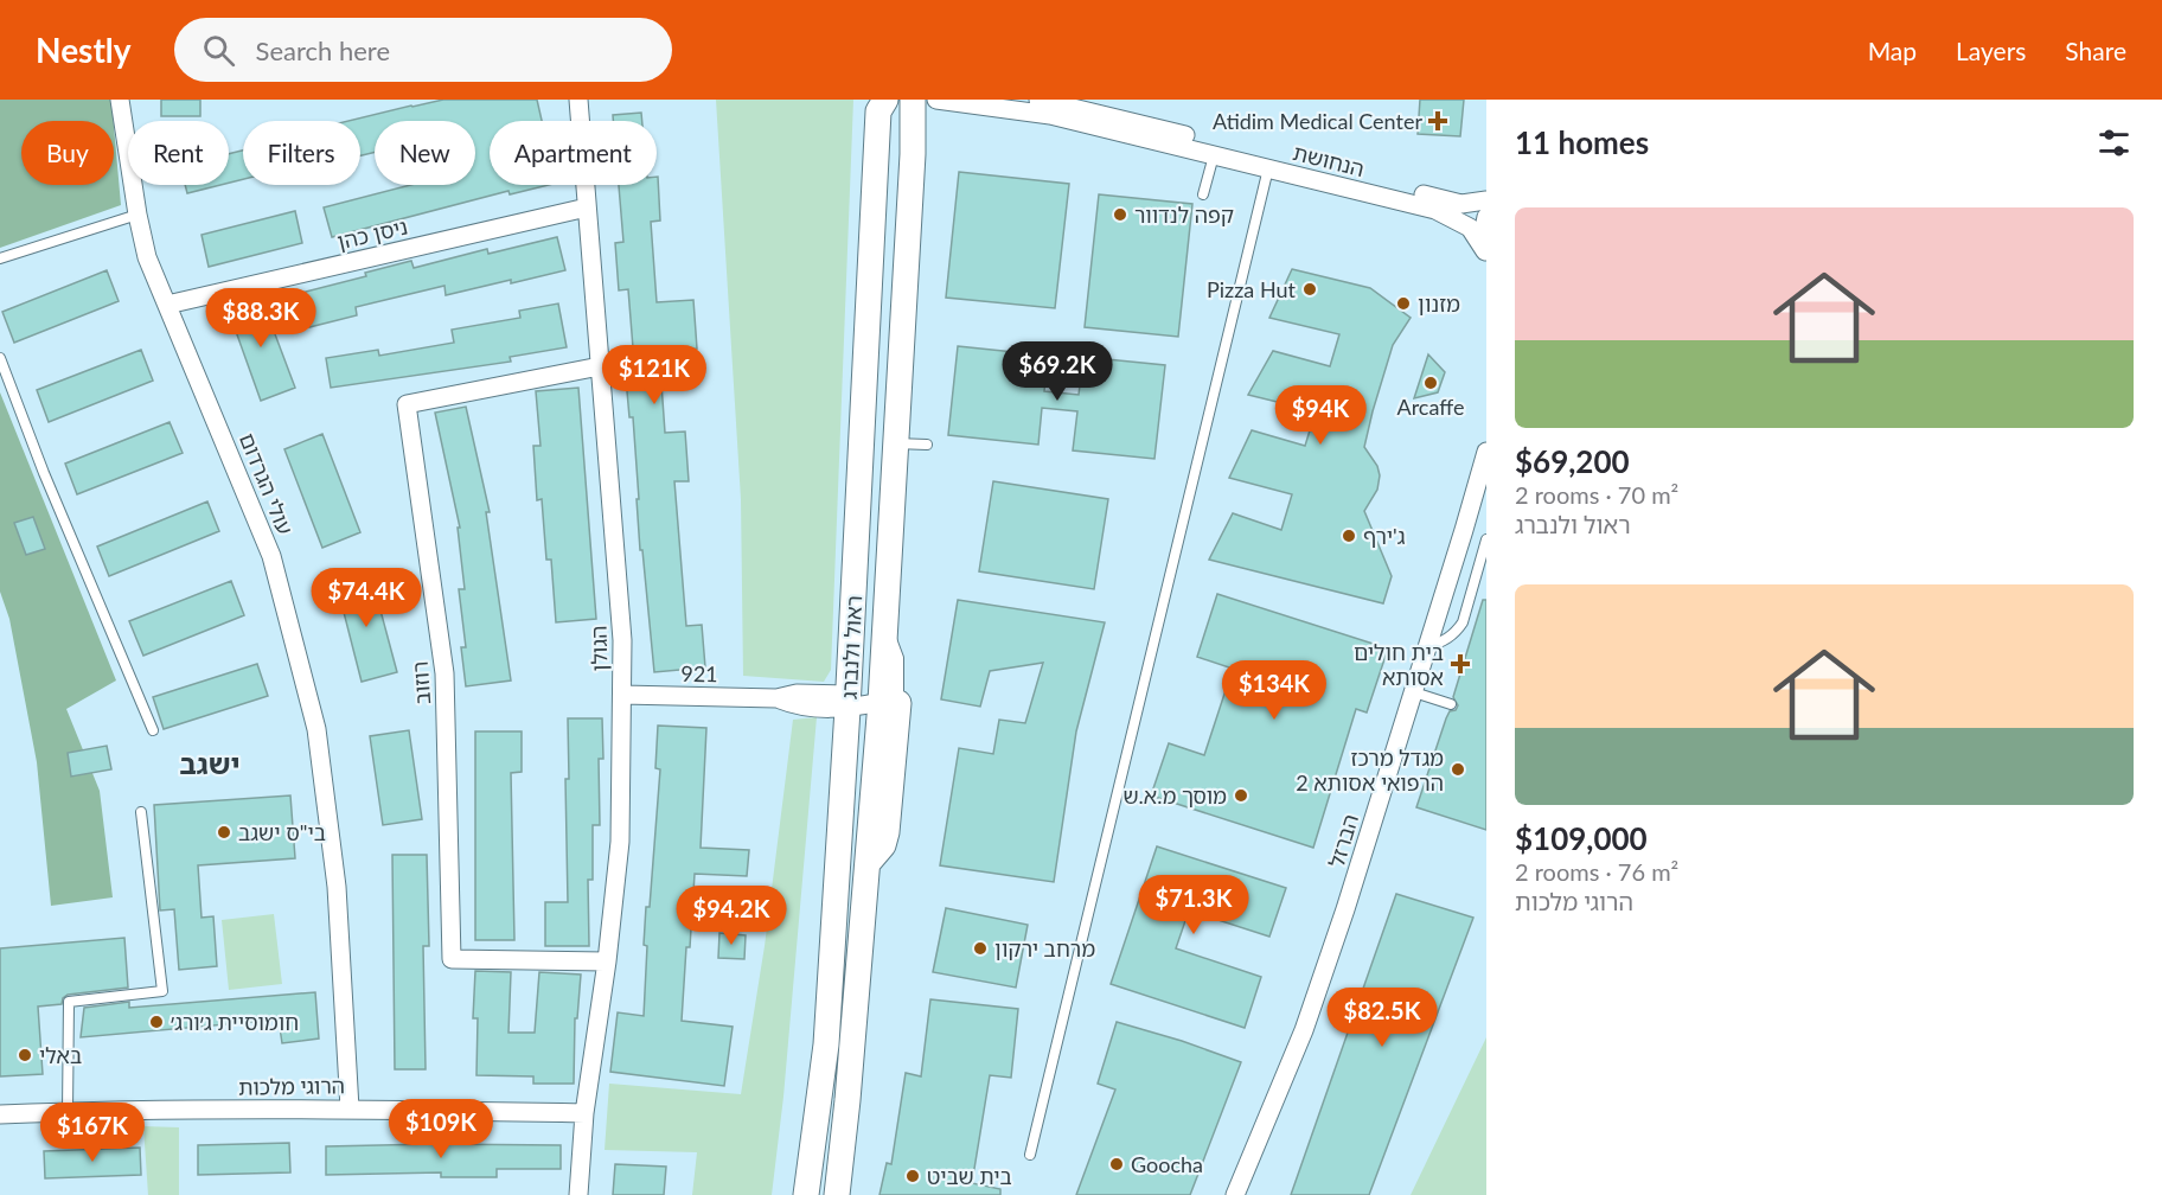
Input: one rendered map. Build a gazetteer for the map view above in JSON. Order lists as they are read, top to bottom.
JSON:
{
  "streets": {
    "street": [
      "הנחושת",
      "ניסן כהן",
      "עולי הגרדום",
      "ראול ולנברג",
      "הגולן",
      "921",
      "רוזוב",
      "הברזל",
      "הרוגי מלכות"
    ]
  },
  "crossings": [
    ["ניסן כהן", "עולי הגרדום"],
    ["ניסן כהן", "הגולן"],
    ["עולי הגרדום", "הרוגי מלכות"],
    ["ראול ולנברג", "921"],
    ["הגולן", "921"],
    ["הגולן", "רוזוב"],
    ["הגולן", "הרוגי מלכות"]
  ],
  "districts": ["ישגב"],
  "places": {
    "health": ["Atidim Medical Center", "בית חולים אסותא"],
    "other": [
      "קפה לנדוור",
      "Pizza Hut",
      "מזנון",
      "Arcaffe",
      "ג'ירף",
      "מגדל מרכז הרפואי אסותא 2",
      "מוסך מ.א.ש",
      "בי\"ס ישגב",
      "מרחב ירקון",
      "חומוסיית ג׳ורג׳",
      "באלי",
      "Goocha",
      "בית שביט"
    ]
  },
  "page": {
    "header": "Nestly",
    "search": "Search here",
    "nav": ["Map", "Layers", "Share"],
    "heading": "11 homes",
    "chip": [
      "Buy",
      "Rent",
      "Filters",
      "New",
      "Apartment"
    ],
    "list": [
      {
        "name": "$69,200",
        "note": "2 rooms · 70 m² · ראול ולנברג"
      },
      {
        "name": "$109,000",
        "note": "2 rooms · 76 m² · הרוגי מלכות"
      }
    ],
    "price": [
      "$88.3K",
      "$69.2K",
      "$121K",
      "$94K",
      "$74.4K",
      "$134K",
      "$71.3K",
      "$94.2K",
      "$82.5K",
      "$109K",
      "$167K"
    ]
  }
}
